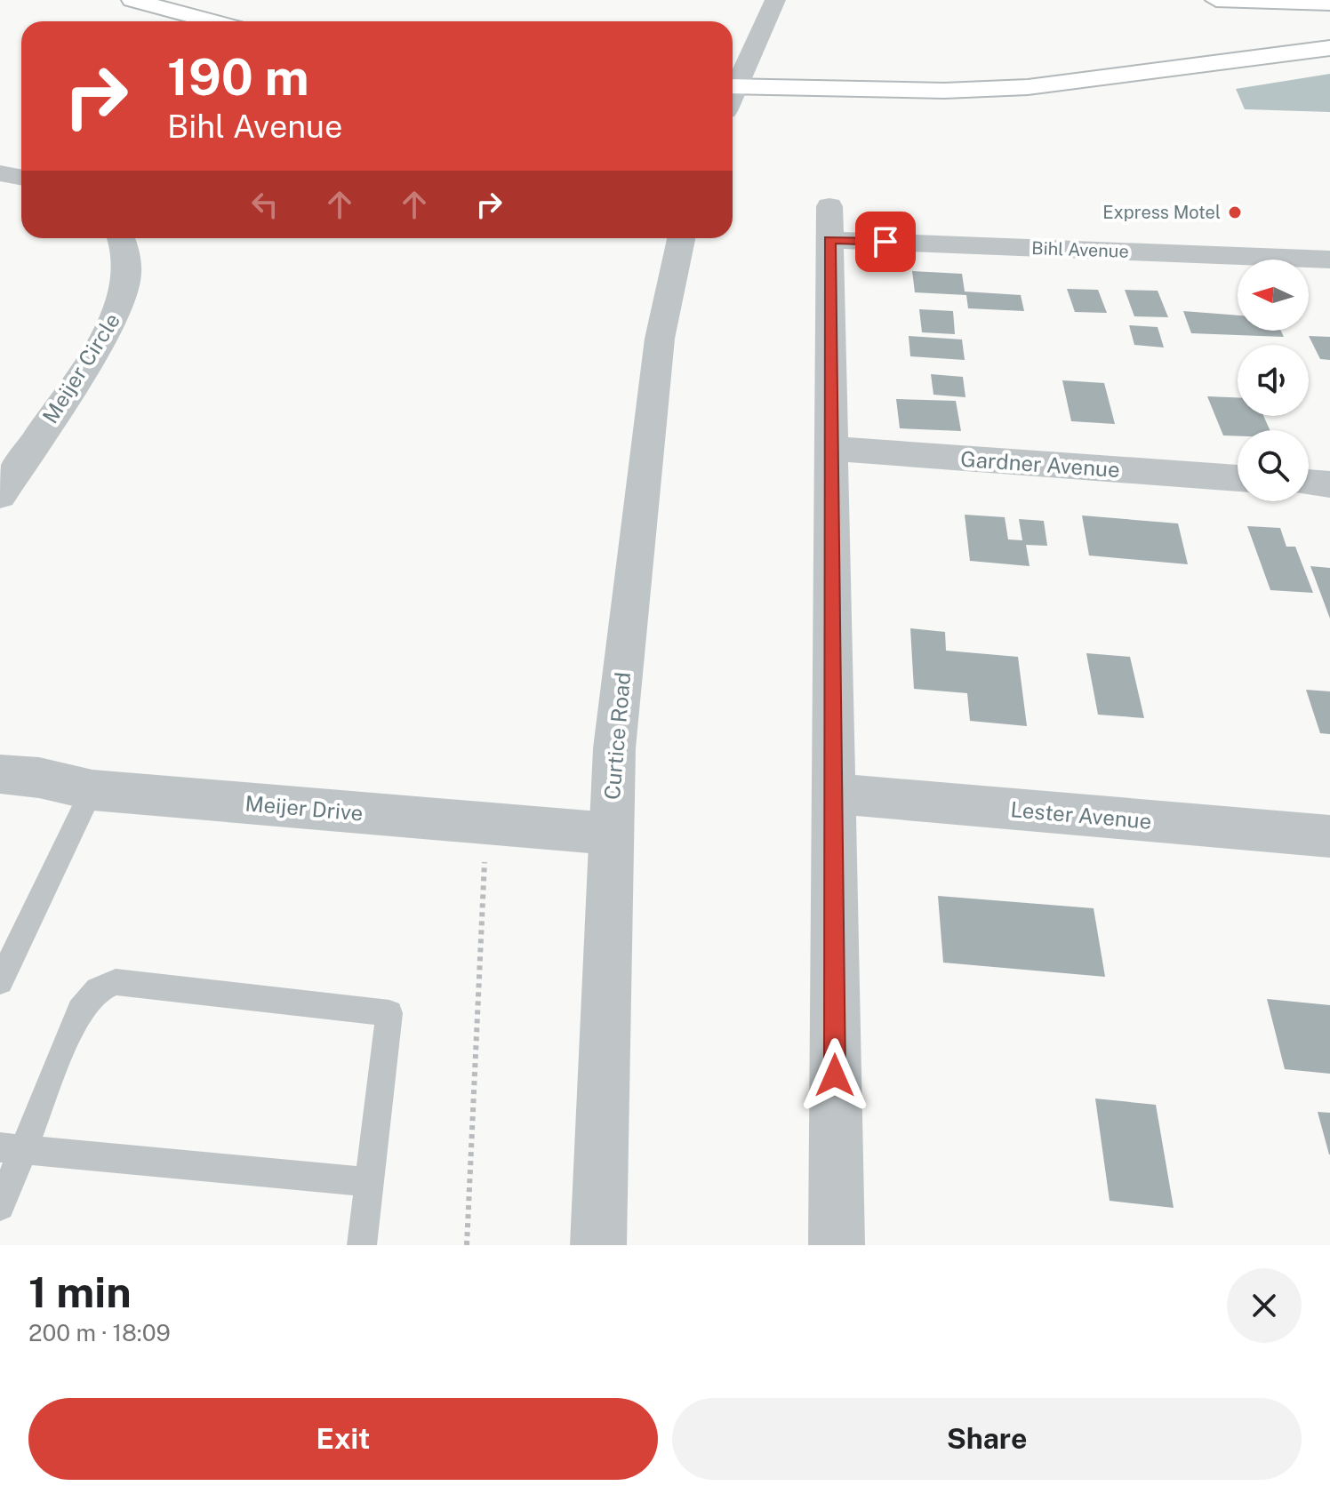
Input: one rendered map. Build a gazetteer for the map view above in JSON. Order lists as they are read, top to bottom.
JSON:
{
  "streets": {
    "street": [
      "Bihl Avenue",
      "Meijer Circle",
      "Gardner Avenue",
      "Curtice Road",
      "Meijer Drive",
      "Lester Avenue"
    ]
  },
  "crossings": [
    ["Bihl Avenue", "Gardner Avenue"],
    ["Curtice Road", "Meijer Drive"]
  ],
  "places": ["Express Motel"],
  "north": "left",
  "page": {
    "turn": ["190 m", "Bihl Avenue"],
    "heading": ["1 min", "200 m · 18:09"],
    "buttons": ["Exit", "Share"]
  }
}
